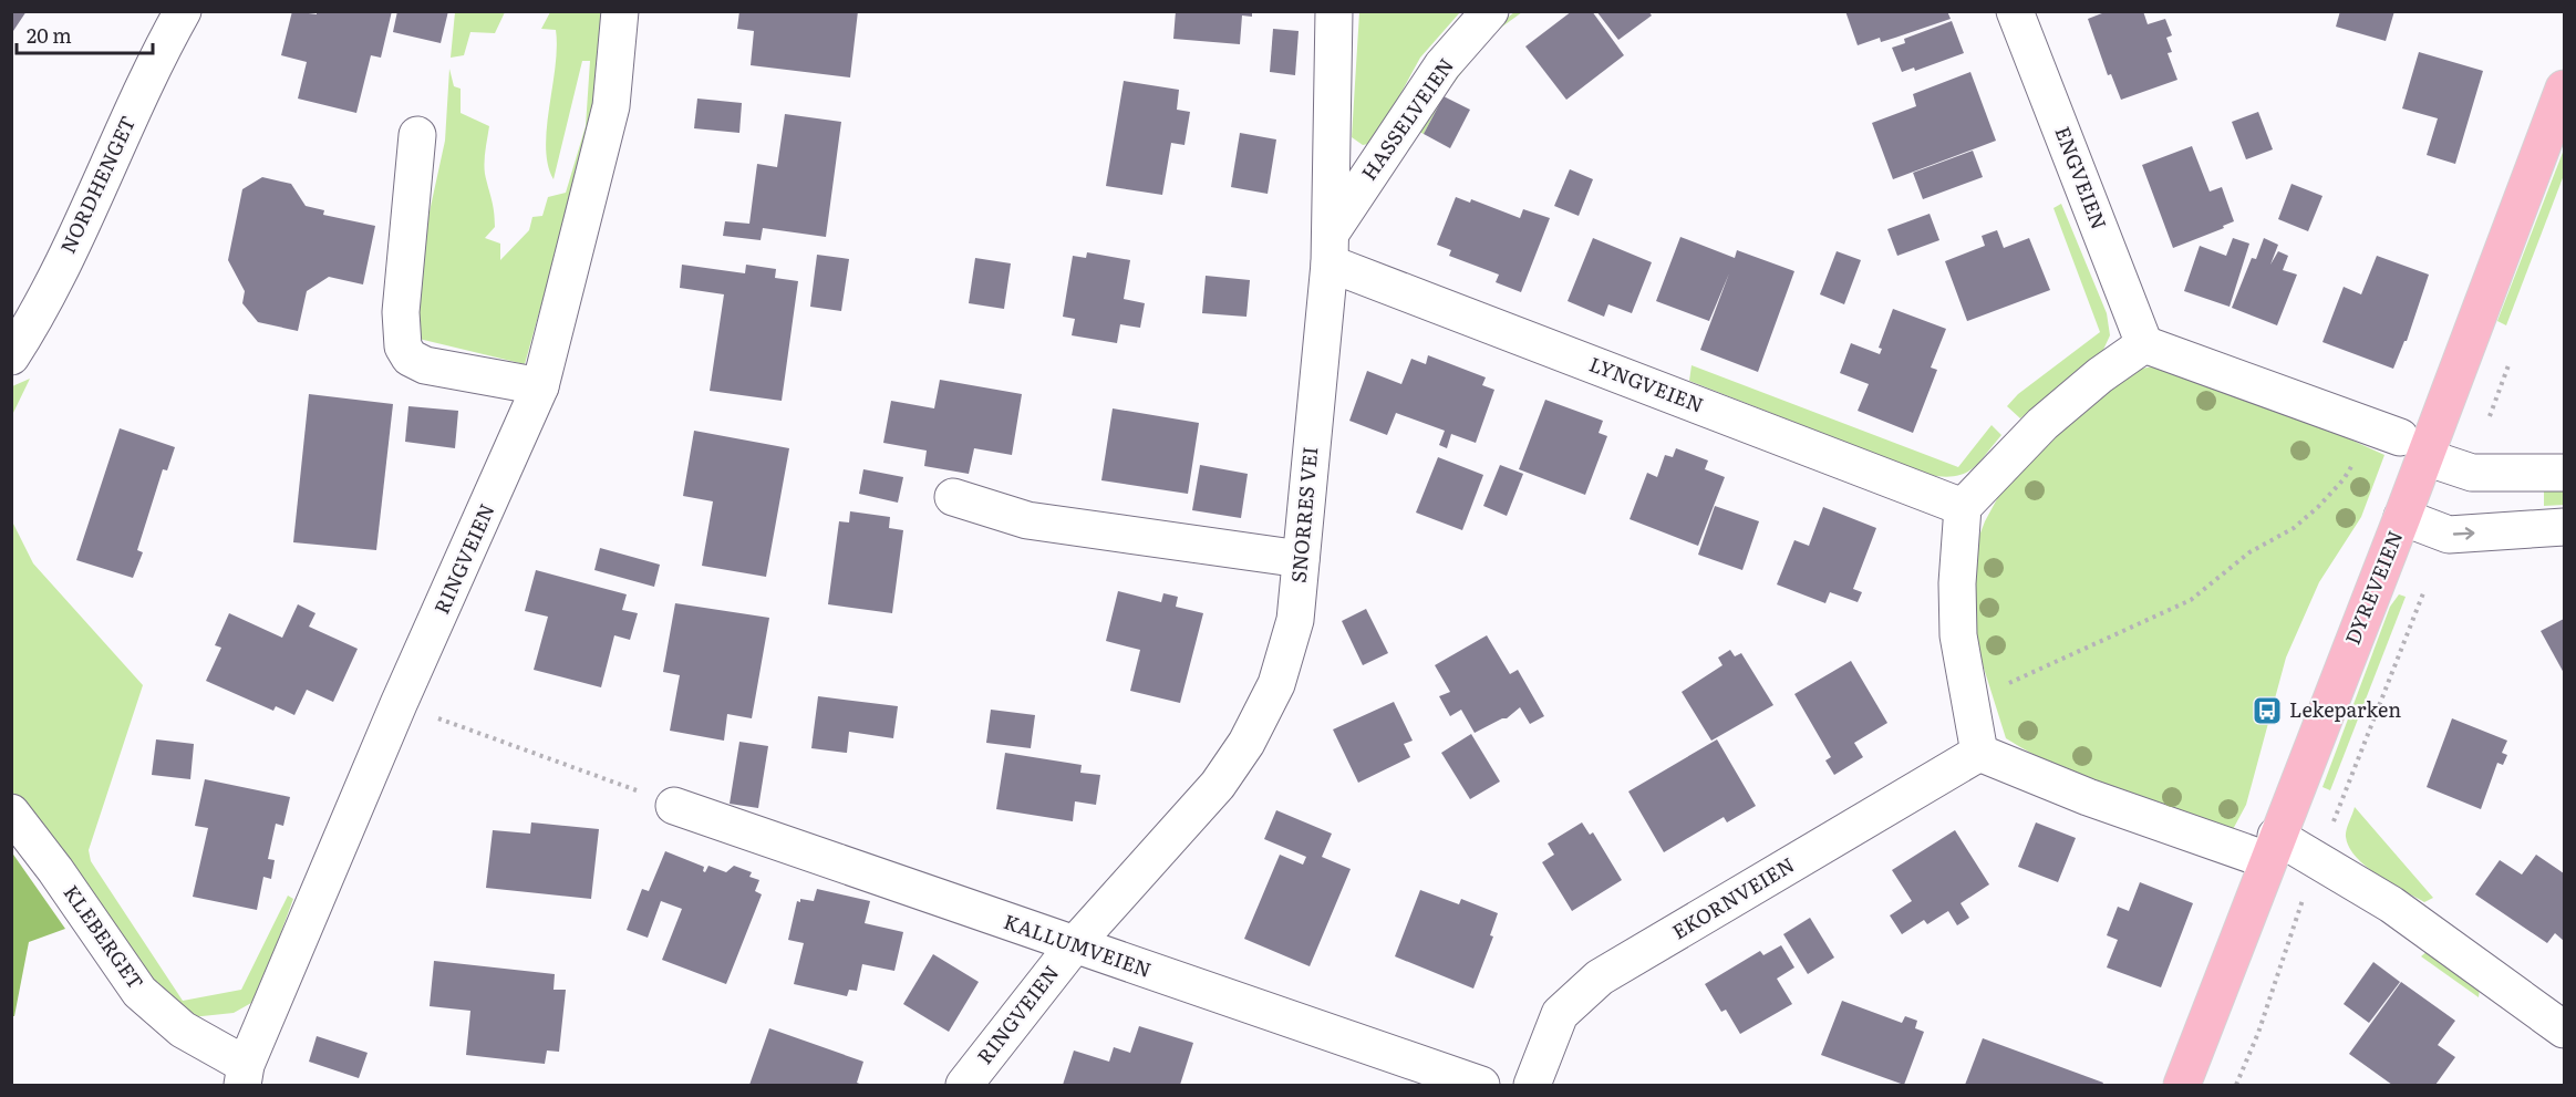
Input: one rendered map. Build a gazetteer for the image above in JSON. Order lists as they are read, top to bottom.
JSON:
{
  "streets": {
    "main road": ["DYREVEIEN"],
    "street": [
      "HASSELVEIEN",
      "ENGVEIEN",
      "NORDHENGET",
      "LYNGVEIEN",
      "SNORRES VEI",
      "RINGVEIEN",
      "EKORNVEIEN",
      "KLEBERGET",
      "KALLUMVEIEN"
    ]
  },
  "crossings": [
    ["HASSELVEIEN", "LYNGVEIEN"],
    ["HASSELVEIEN", "SNORRES VEI"],
    ["LYNGVEIEN", "SNORRES VEI"],
    ["SNORRES VEI", "RINGVEIEN"],
    ["SNORRES VEI", "KALLUMVEIEN"],
    ["RINGVEIEN", "KLEBERGET"],
    ["RINGVEIEN", "KALLUMVEIEN"]
  ],
  "places": {
    "bus stop": ["Lekeparken"]
  },
  "scale_bar": "20 m"
}
